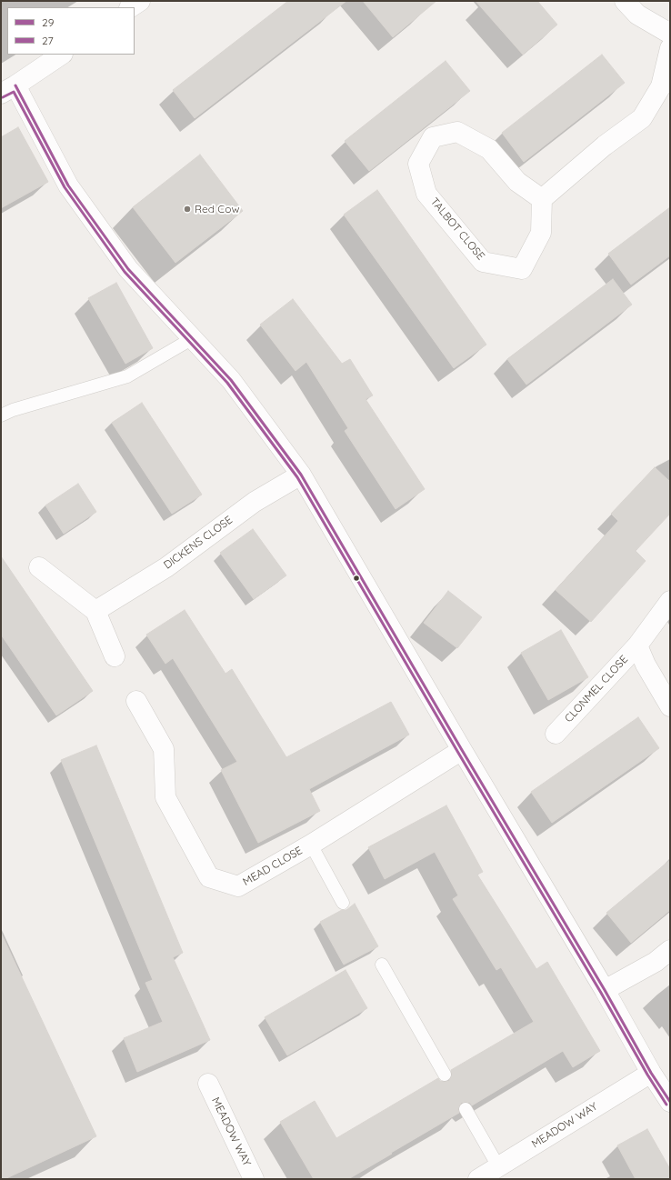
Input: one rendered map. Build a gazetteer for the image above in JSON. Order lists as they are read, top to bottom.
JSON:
{
  "streets": {
    "street": [
      "TALBOT CLOSE",
      "DICKENS CLOSE",
      "CLONMEL CLOSE",
      "MEAD CLOSE",
      "MEADOW WAY"
    ]
  },
  "places": ["Red Cow"],
  "lines": ["transit line 29", "transit line 27"],
  "legend": ["29", "27"]
}
